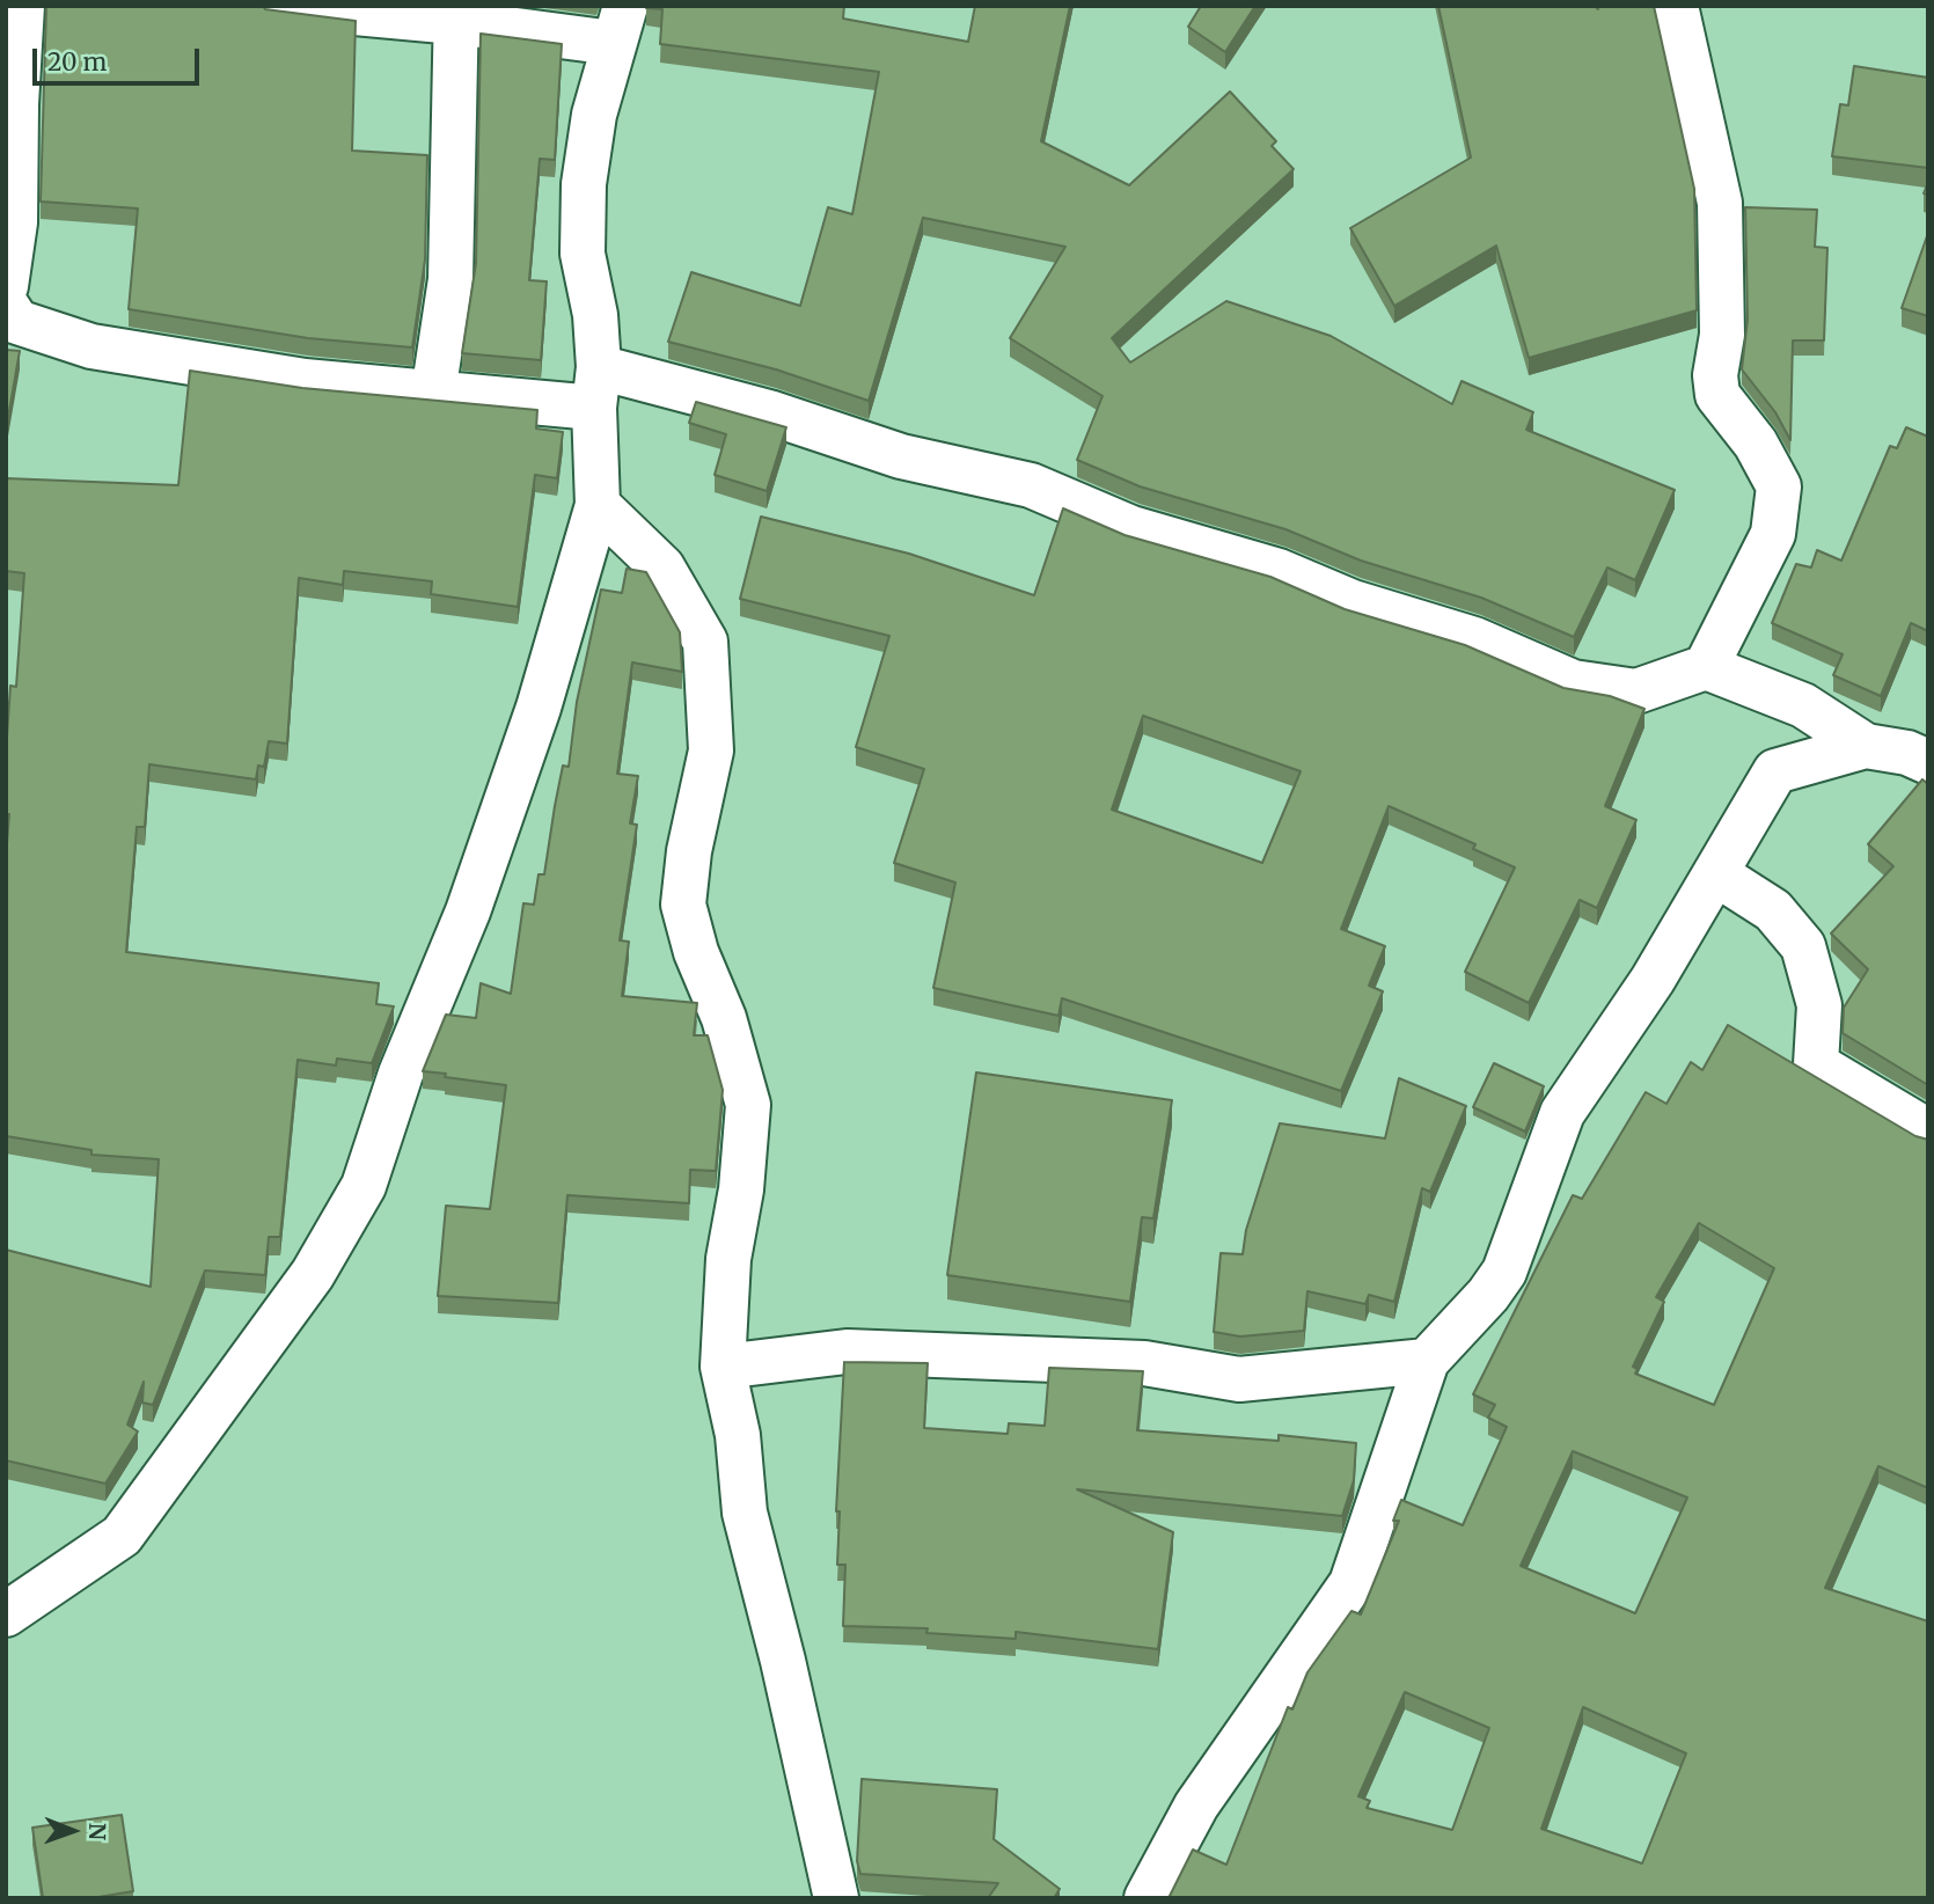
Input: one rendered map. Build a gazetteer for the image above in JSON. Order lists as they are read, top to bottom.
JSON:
{
  "scale_bar": "20 m",
  "north": "right"
}
